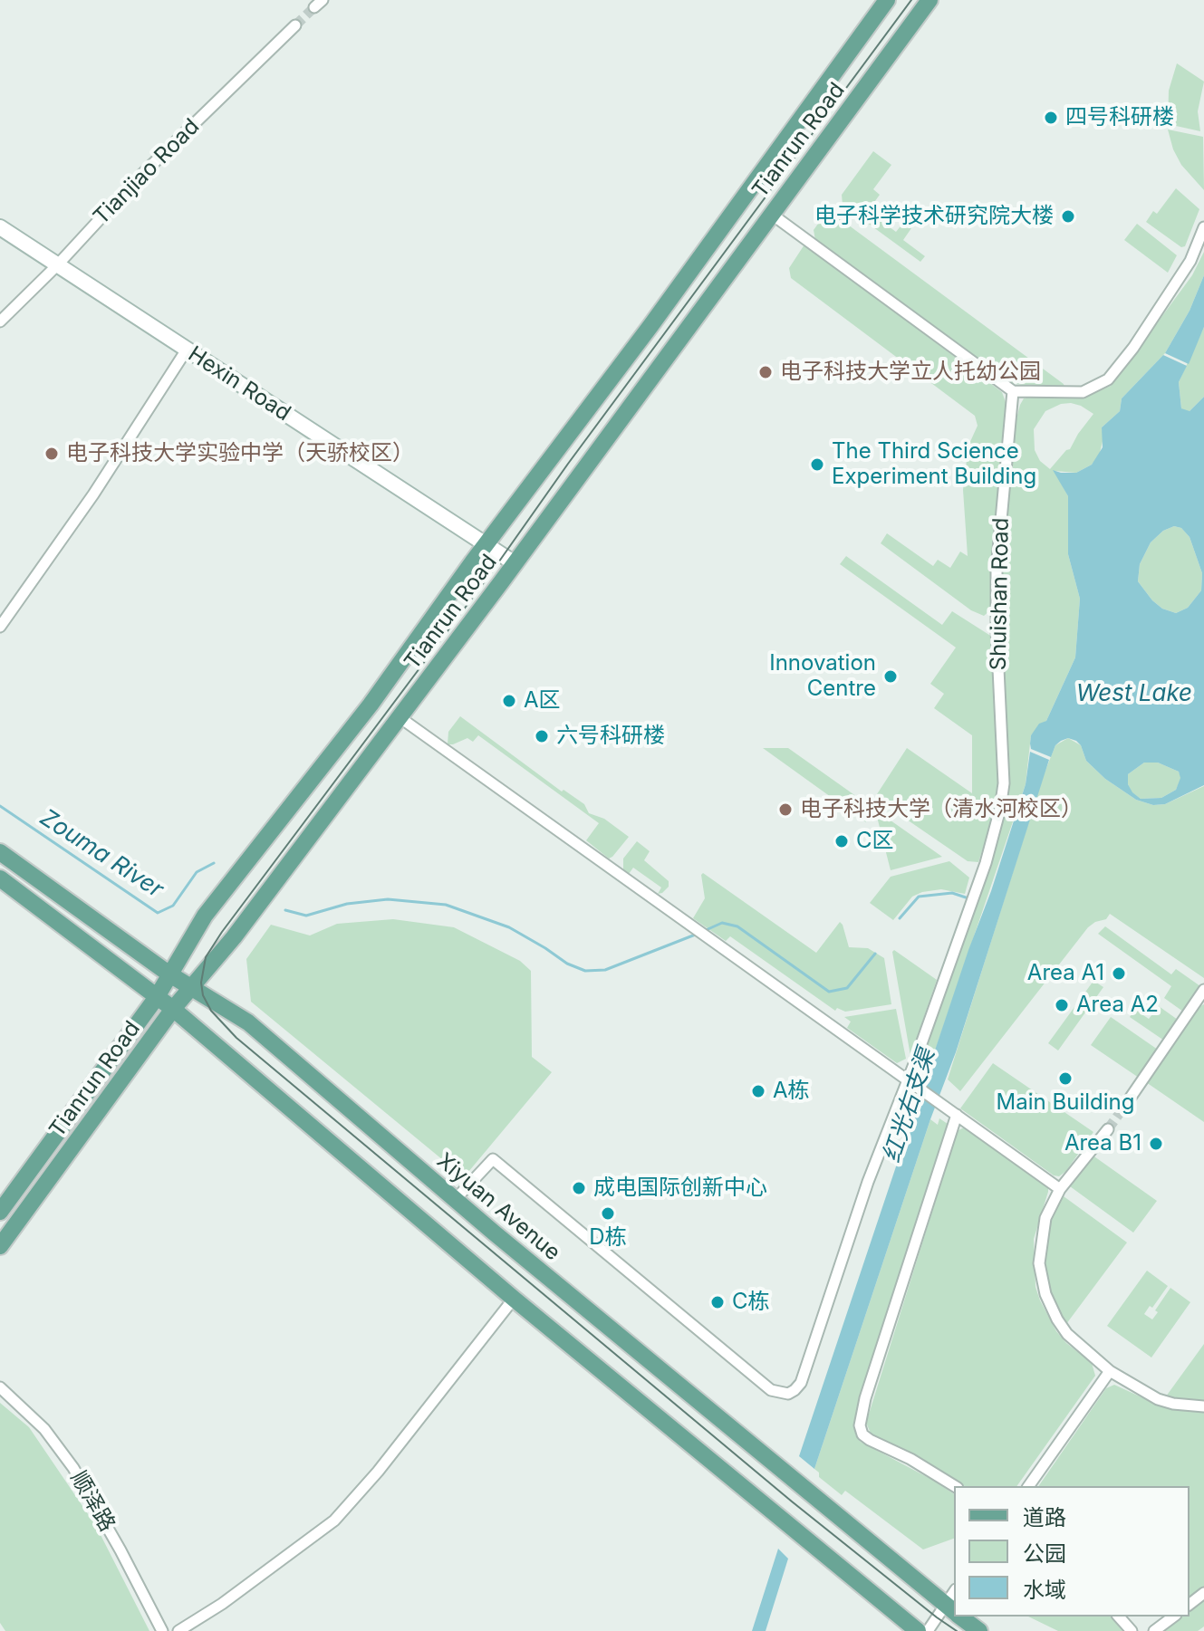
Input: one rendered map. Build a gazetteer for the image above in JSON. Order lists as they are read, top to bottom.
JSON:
{
  "streets": {
    "main road": ["Tianrun Road", "Xiyuan Avenue"],
    "street": [
      "Tianjiao Road",
      "Hexin Road",
      "Shuishan Road",
      "顺泽路"
    ]
  },
  "crossings": [
    ["Tianrun Road", "Hexin Road"],
    ["Tianrun Road", "Xiyuan Avenue"],
    ["Tianjiao Road", "Hexin Road"],
    ["Shuishan Road", "Xiyuan Avenue"]
  ],
  "water": ["West Lake", "Zouma River", "红光右支渠"],
  "places": [
    "四号科研楼",
    "电子科学技术研究院大楼",
    "电子科技大学立人托幼公园",
    "电子科技大学实验中学（天骄校区）",
    "The Third Science Experiment Building",
    "Innovation Centre",
    "A区",
    "六号科研楼",
    "电子科技大学（清水河校区）",
    "C区",
    "Area A1",
    "Area A2",
    "Main Building",
    "A栋",
    "Area B1",
    "成电国际创新中心",
    "D栋",
    "C栋"
  ],
  "legend": ["道路", "公园", "水域"]
}
